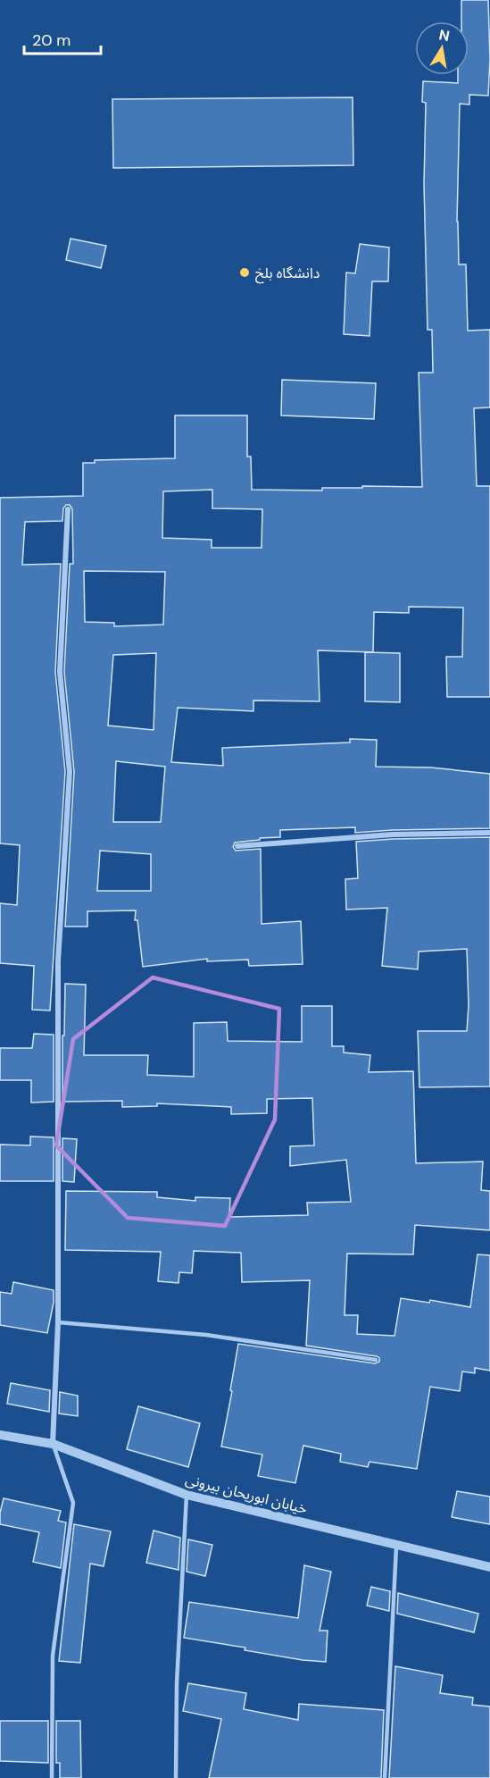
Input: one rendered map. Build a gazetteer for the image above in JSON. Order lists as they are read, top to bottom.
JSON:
{
  "streets": {
    "street": ["خیابان ابوریحان بیرونی"]
  },
  "places": ["دانشگاه بلخ"],
  "scale_bar": "20 m",
  "north": "top"
}
